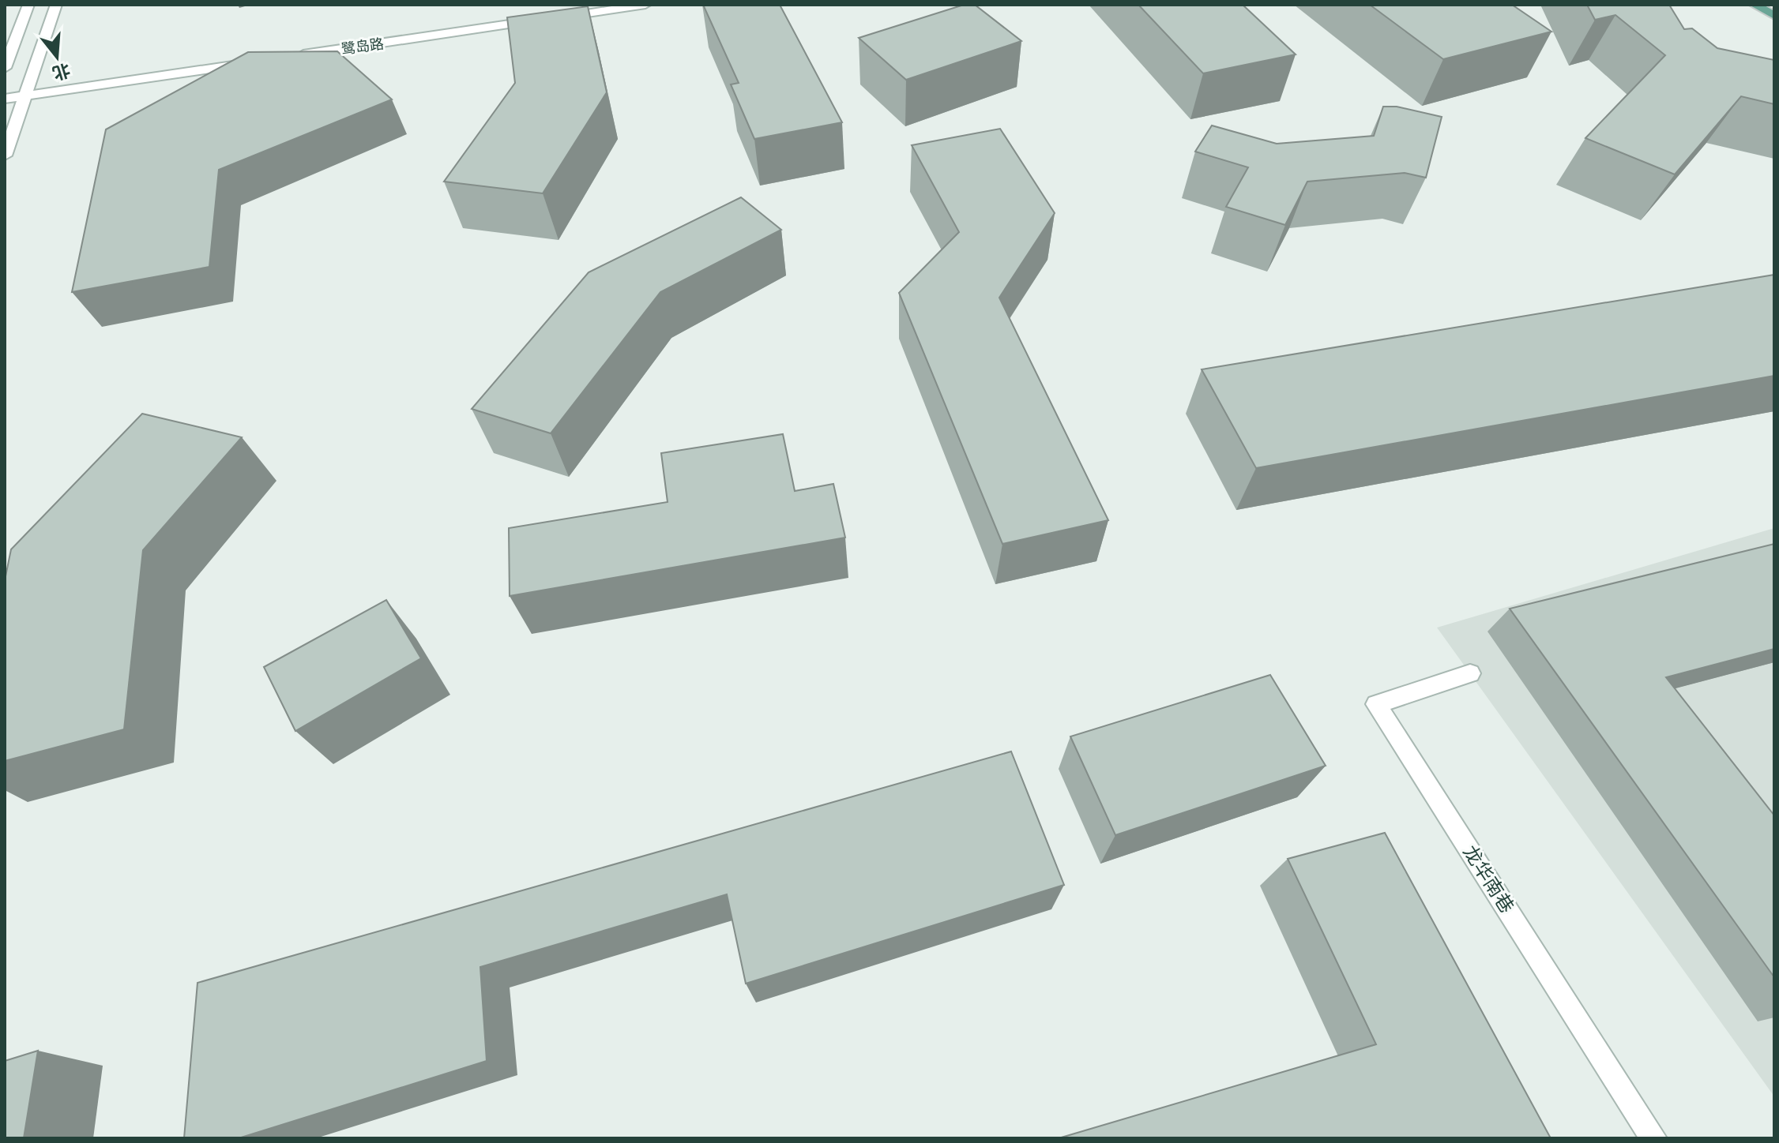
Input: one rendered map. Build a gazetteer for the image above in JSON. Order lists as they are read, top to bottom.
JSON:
{
  "streets": {
    "street": ["鹭岛路", "龙华南巷"]
  },
  "north": "bottom"
}
